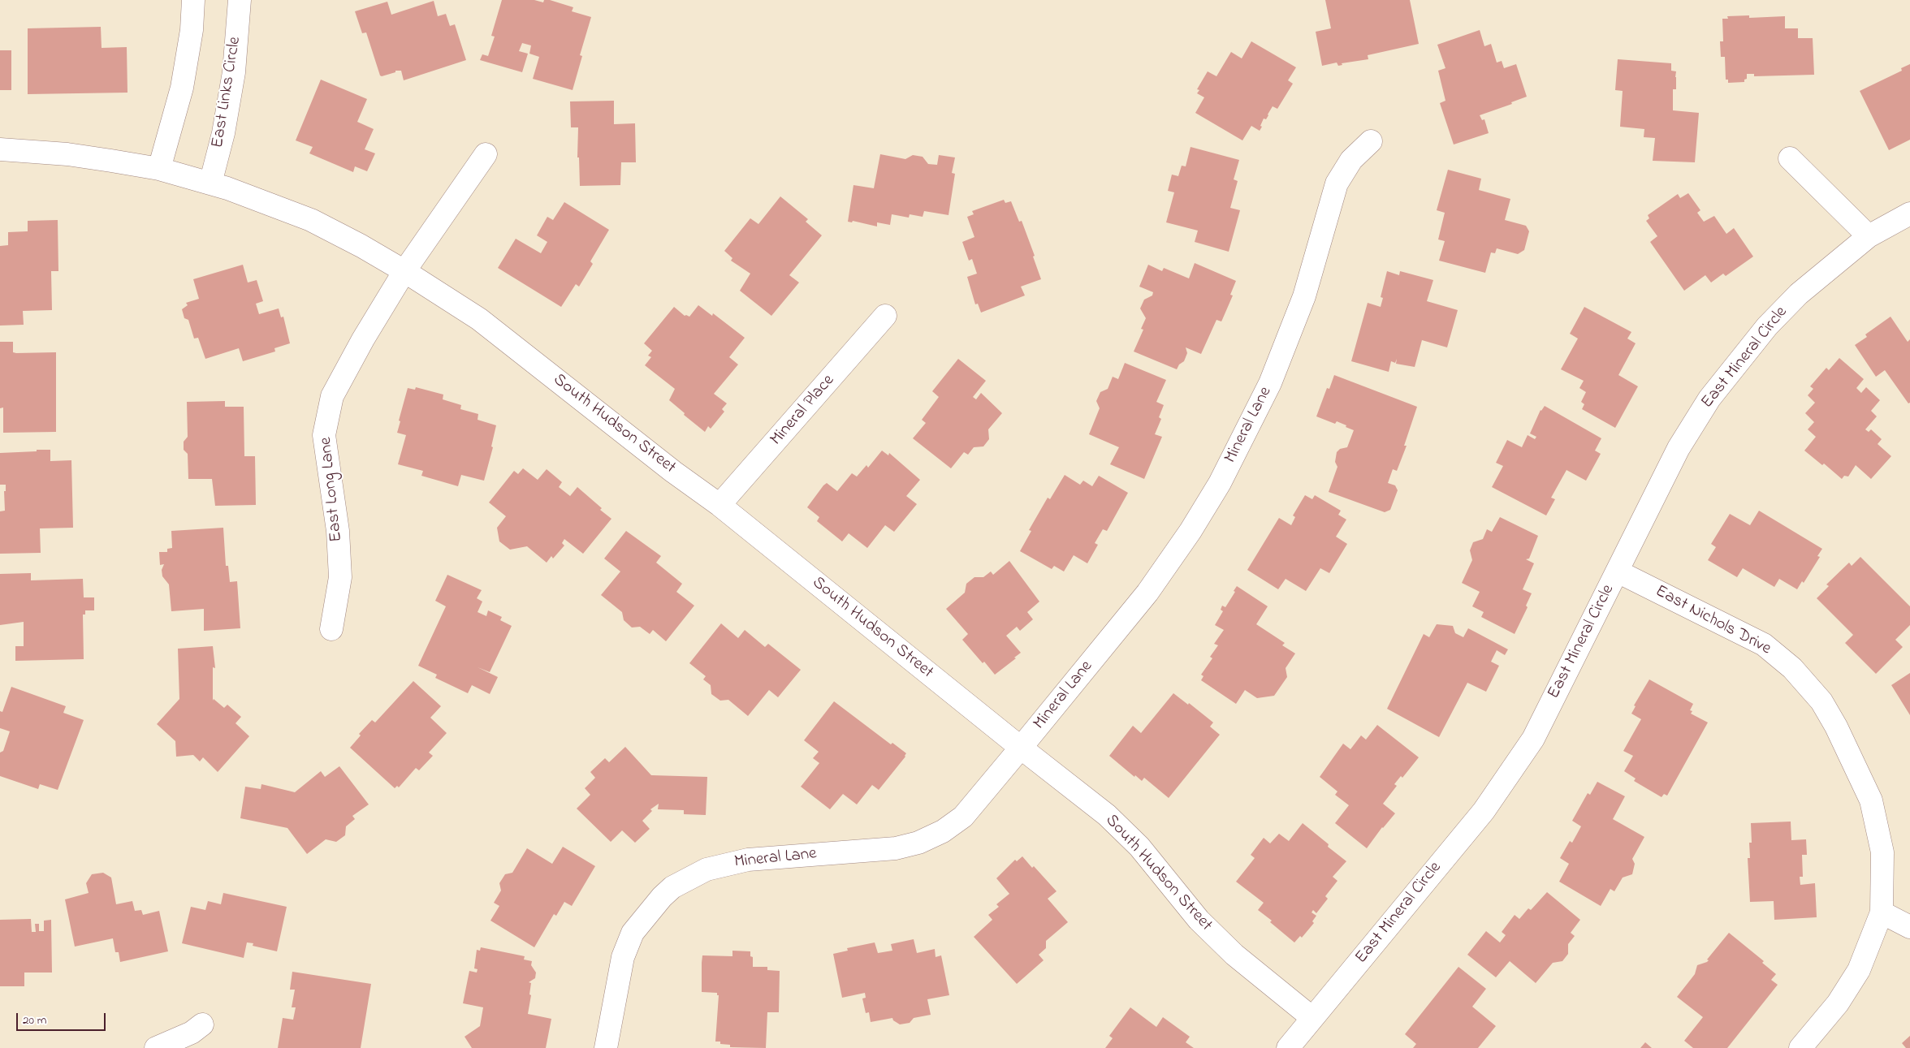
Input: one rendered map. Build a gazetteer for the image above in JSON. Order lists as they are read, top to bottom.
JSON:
{
  "streets": {
    "street": [
      "East Links Circle",
      "East Mineral Circle",
      "Mineral Place",
      "South Hudson Street",
      "Mineral Lane",
      "East Long Lane",
      "East Nichols Drive"
    ]
  },
  "crossings": [
    ["East Links Circle", "South Hudson Street"],
    ["East Mineral Circle", "South Hudson Street"],
    ["East Mineral Circle", "East Nichols Drive"],
    ["Mineral Place", "South Hudson Street"],
    ["South Hudson Street", "Mineral Lane"],
    ["South Hudson Street", "East Long Lane"]
  ],
  "scale_bar": "20 m"
}
